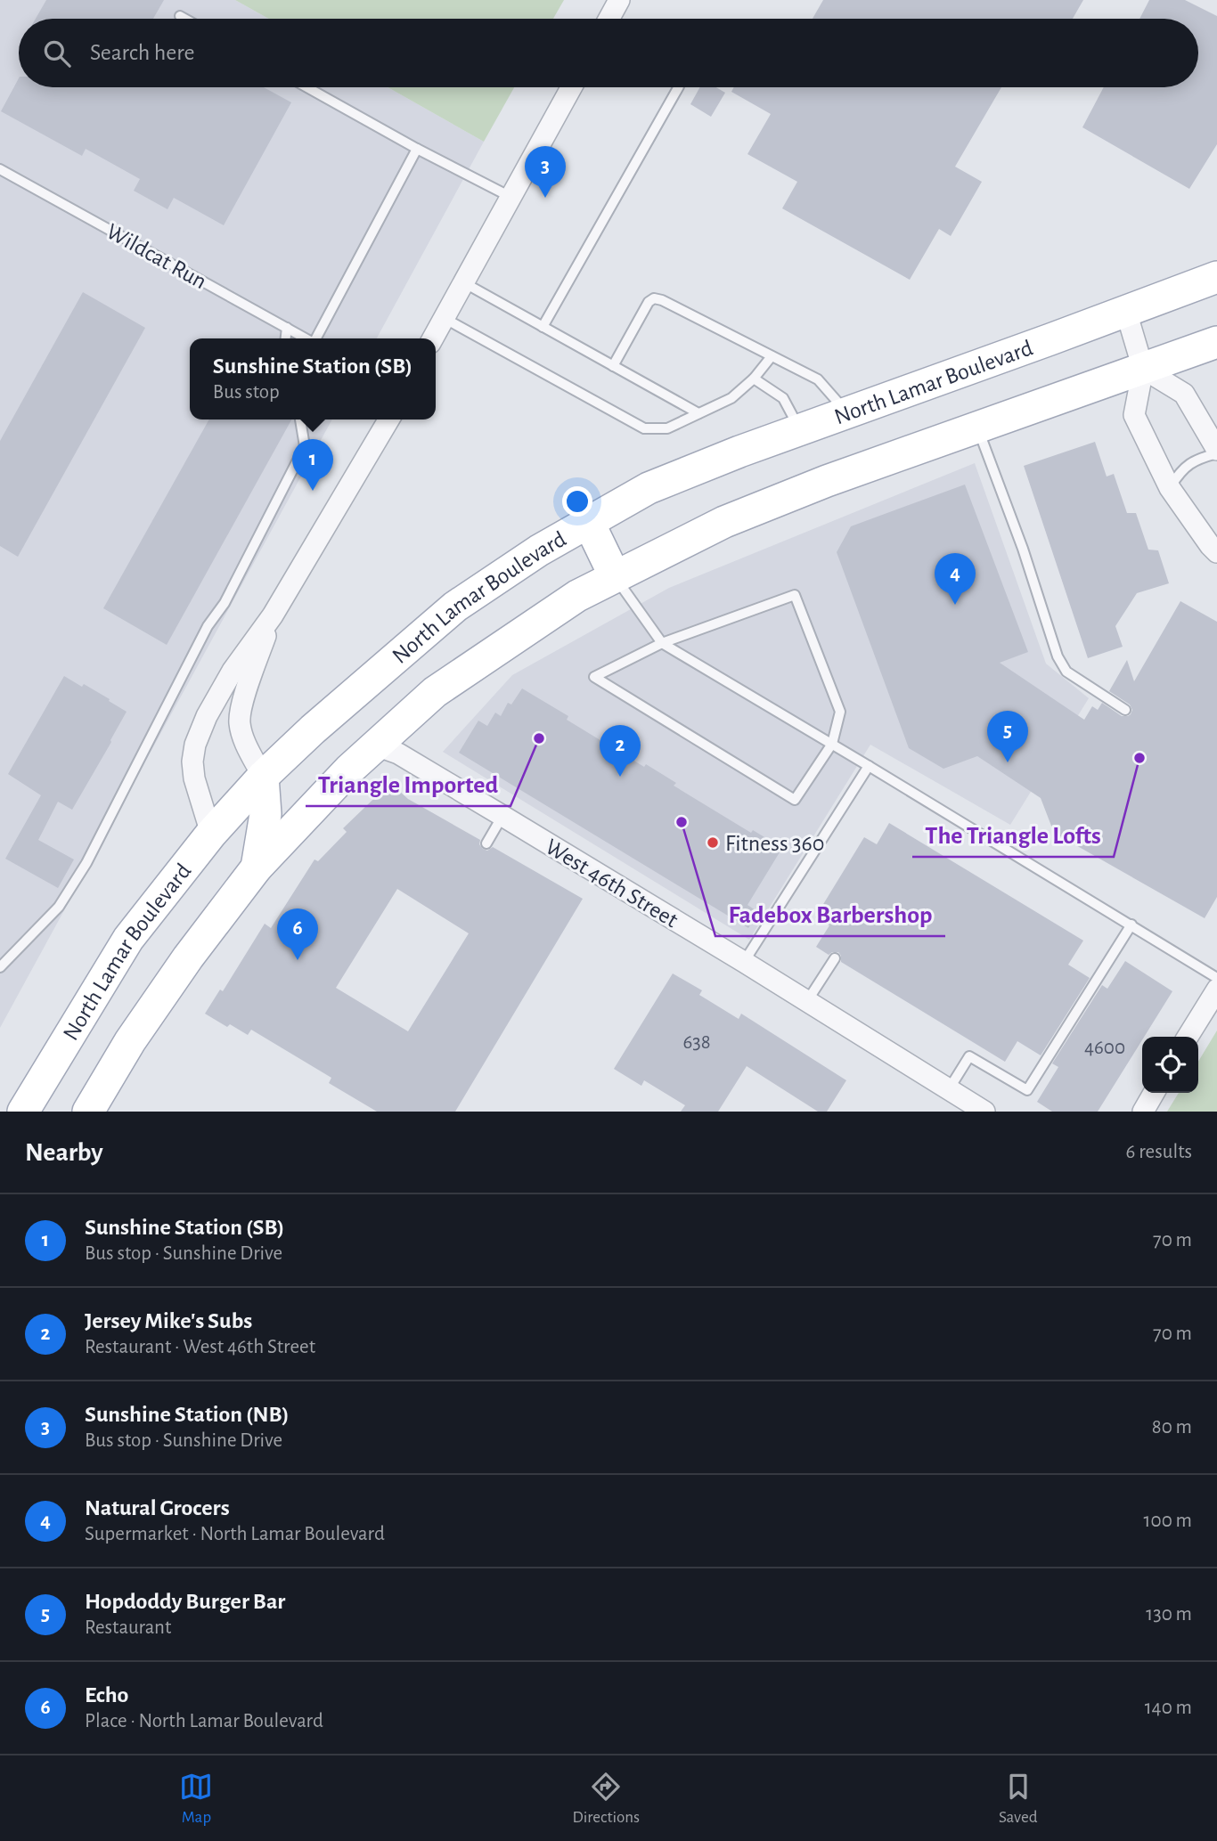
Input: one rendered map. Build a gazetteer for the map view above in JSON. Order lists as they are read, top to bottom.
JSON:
{
  "streets": {
    "main road": ["North Lamar Boulevard"],
    "street": ["West 46th Street"],
    "lane": ["Wildcat Run"]
  },
  "places": [
    "Triangle Imported",
    "The Triangle Lofts",
    "Fadebox Barbershop",
    "Fitness 360"
  ],
  "house_numbers": ["638", "4600"],
  "page": {
    "search": "Search here",
    "pins": [
      "3",
      "1",
      "4",
      "5",
      "2",
      "6"
    ],
    "popup": ["Sunshine Station (SB)", "Bus stop"],
    "heading": ["Nearby", "6 results"],
    "list": [
      {
        "mark": "1",
        "name": "Sunshine Station (SB)",
        "note": "Bus stop · Sunshine Drive",
        "value": "70 m"
      },
      {
        "mark": "2",
        "name": "Jersey Mike's Subs",
        "note": "Restaurant · West 46th Street",
        "value": "70 m"
      },
      {
        "mark": "3",
        "name": "Sunshine Station (NB)",
        "note": "Bus stop · Sunshine Drive",
        "value": "80 m"
      },
      {
        "mark": "4",
        "name": "Natural Grocers",
        "note": "Supermarket · North Lamar Boulevard",
        "value": "100 m"
      },
      {
        "mark": "5",
        "name": "Hopdoddy Burger Bar",
        "note": "Restaurant",
        "value": "130 m"
      },
      {
        "mark": "6",
        "name": "Echo",
        "note": "Place · North Lamar Boulevard",
        "value": "140 m"
      }
    ],
    "nav": ["Map", "Directions", "Saved"]
  }
}
